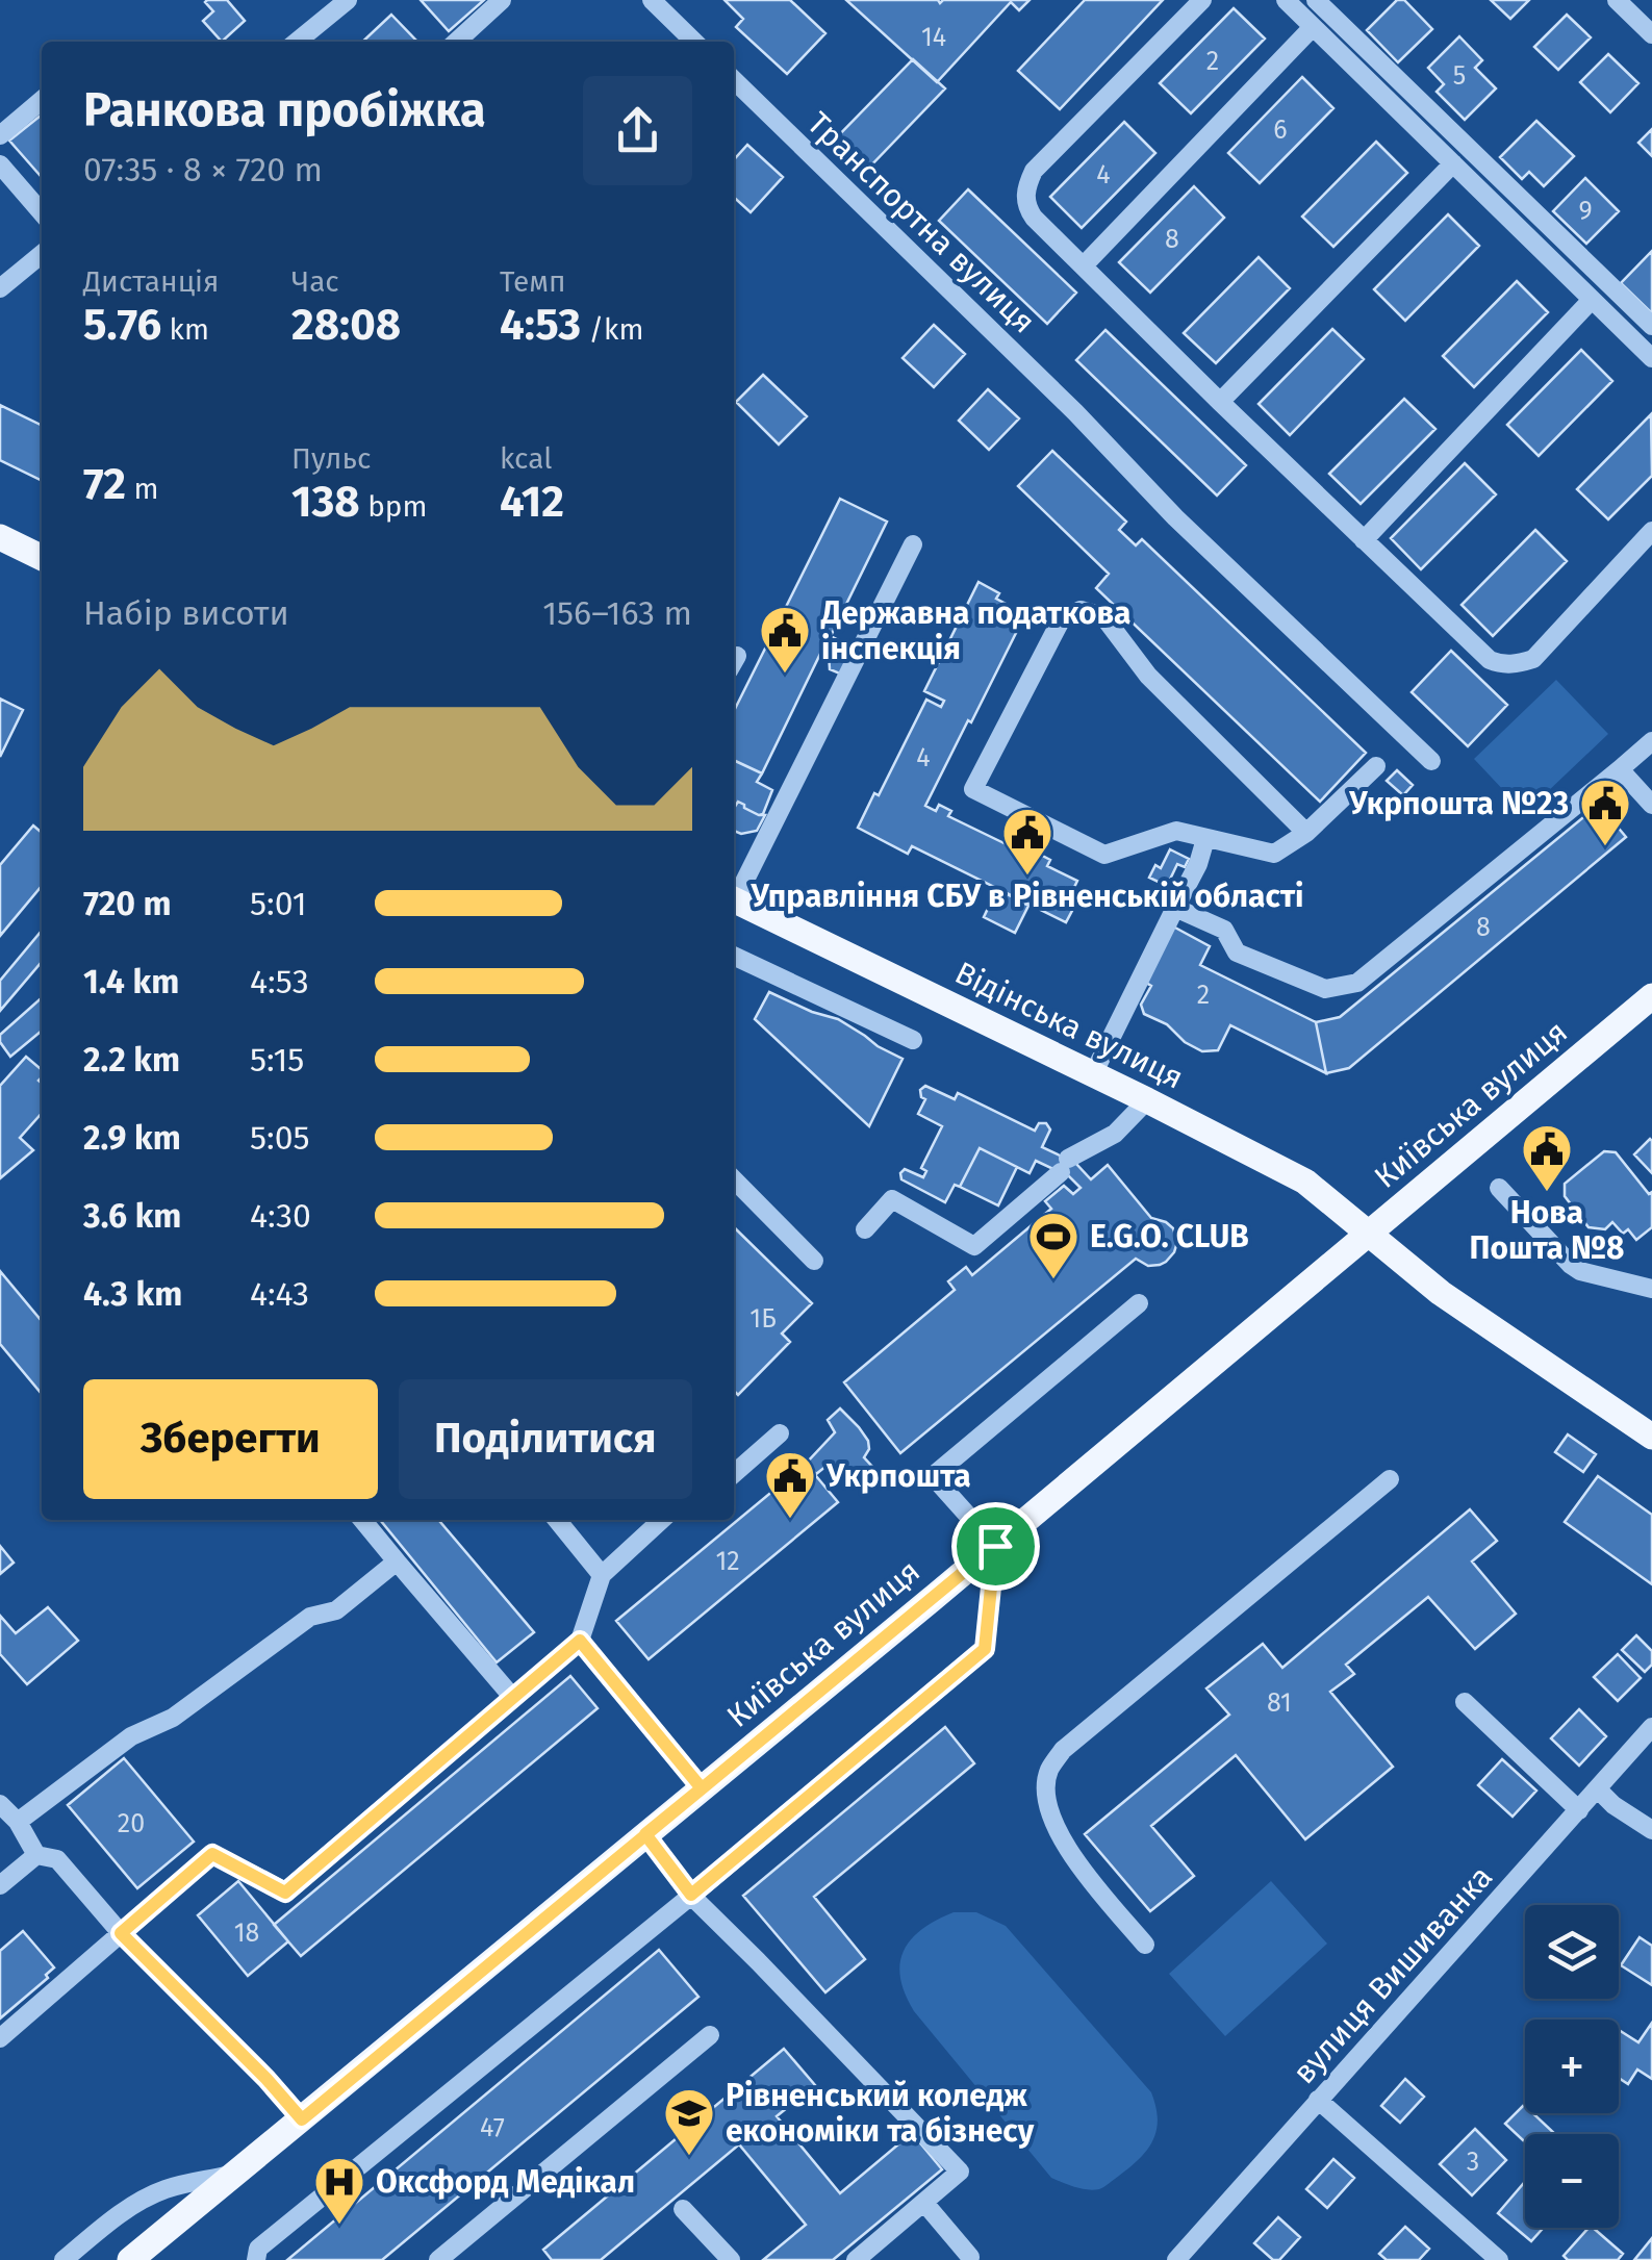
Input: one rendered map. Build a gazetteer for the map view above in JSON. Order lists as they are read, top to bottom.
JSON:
{
  "streets": {
    "main road": ["Відінська вулиця", "Київська вулиця"],
    "street": ["Транспортна вулиця", "вулиця Вишиванка"]
  },
  "crossings": [
    ["Відінська вулиця", "Київська вулиця"]
  ],
  "places": {
    "public building": [
      "Державна податкова інспекція",
      "Укрпошта №23",
      "Управління СБУ в Рівненській області",
      "Нова Пошта №8",
      "Укрпошта"
    ],
    "sports": ["E.G.O. CLUB"],
    "school or university": ["Рівненський коледж економіки та бізнесу"],
    "hospital": ["Оксфорд Медікал"]
  },
  "house_numbers": [
    "14",
    "2",
    "5",
    "6",
    "4",
    "9",
    "8",
    "4",
    "8",
    "2",
    "1Б",
    "12",
    "81",
    "20",
    "18",
    "47",
    "3"
  ],
  "page": {
    "heading": ["Ранкова пробіжка", "07:35 · 8 × 720 m"],
    "stats": [
      ["Дистанція", "5.76 km"],
      ["Час", "28:08"],
      ["Темп", "4:53 /km"],
      ["72 m"],
      ["Пульс", "138 bpm"],
      ["kcal", "412"]
    ],
    "chart": ["Набір висоти", "156–163 m"],
    "list": [
      {
        "name": "720 m",
        "note": "5:01"
      },
      {
        "name": "1.4 km",
        "note": "4:53"
      },
      {
        "name": "2.2 km",
        "note": "5:15"
      },
      {
        "name": "2.9 km",
        "note": "5:05"
      },
      {
        "name": "3.6 km",
        "note": "4:30"
      },
      {
        "name": "4.3 km",
        "note": "4:43"
      }
    ],
    "buttons": ["Зберегти", "Поділитися"],
    "map_buttons": ["+", "−"]
  }
}
